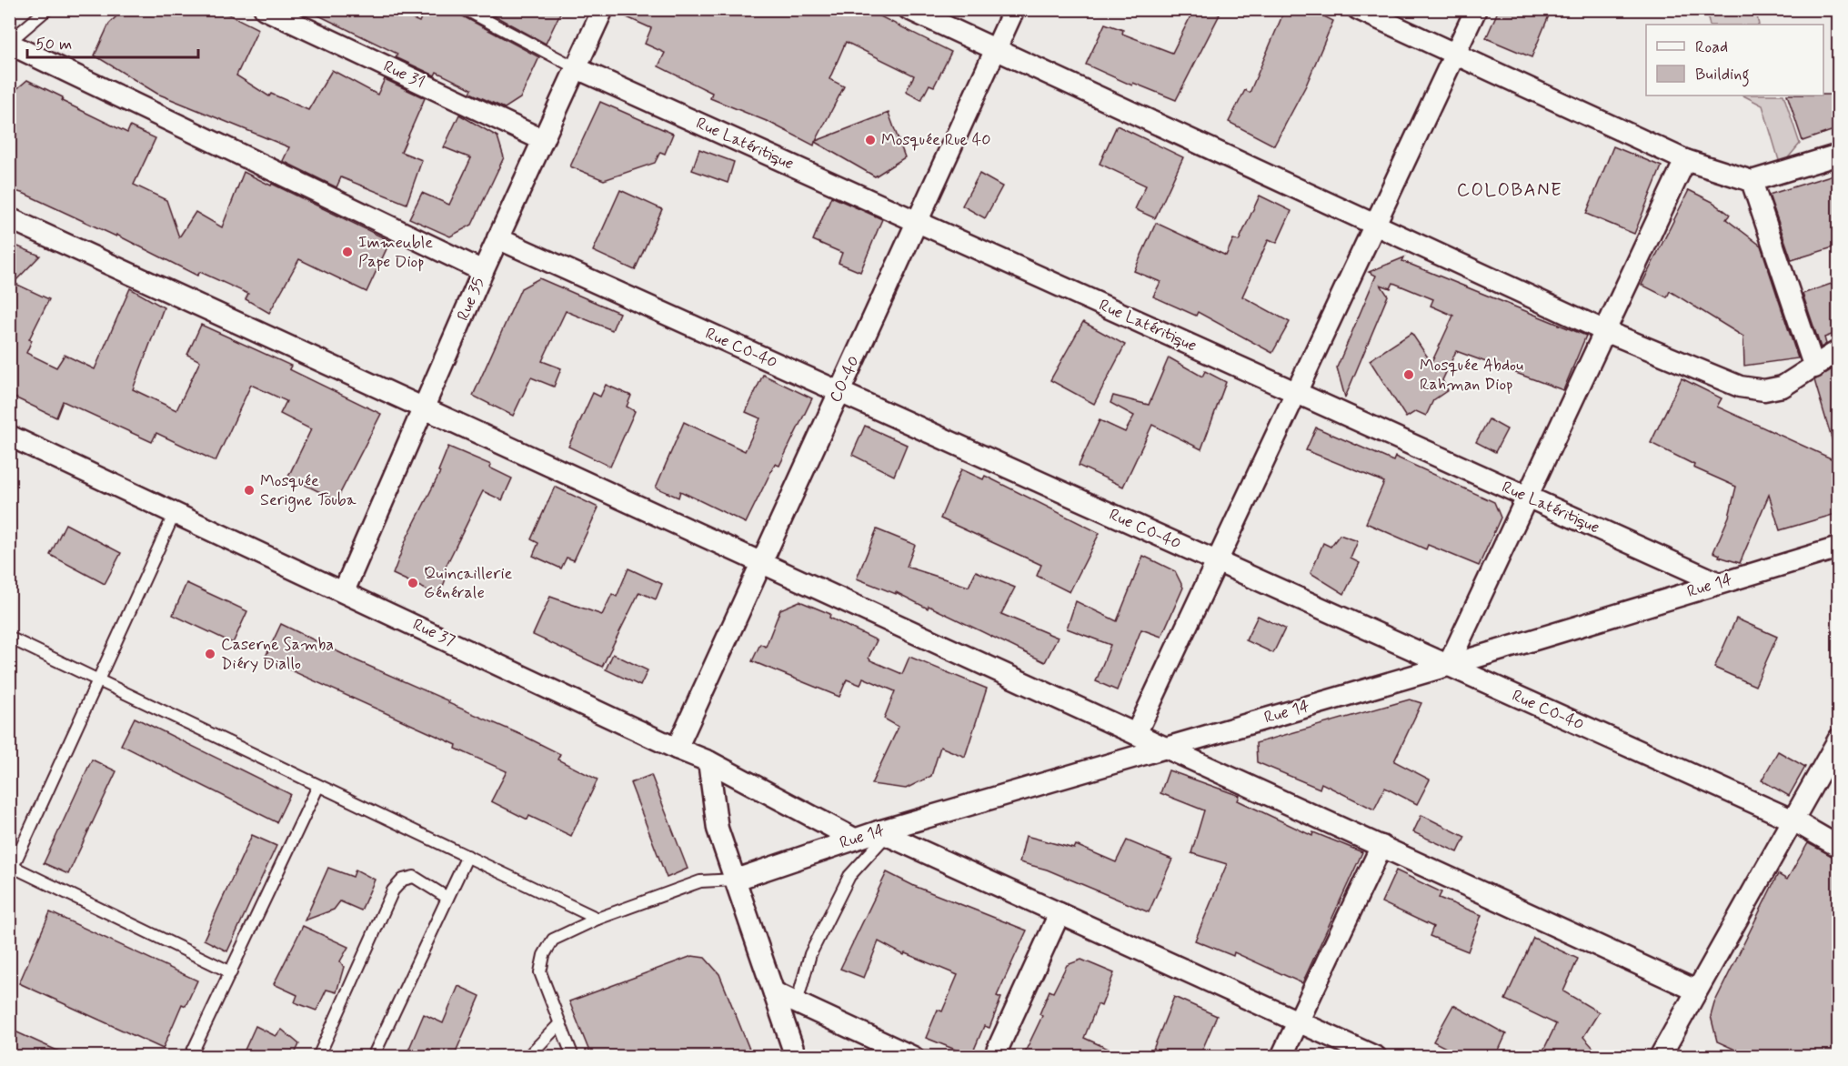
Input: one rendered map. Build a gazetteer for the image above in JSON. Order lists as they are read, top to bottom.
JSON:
{
  "streets": {
    "street": [
      "Rue 31",
      "Rue Latéritique",
      "Rue 35",
      "Rue CO-40",
      "CO-40",
      "Rue 14",
      "Rue 37"
    ]
  },
  "crossings": [
    ["Rue 31", "Rue 35"],
    ["Rue Latéritique", "Rue 35"],
    ["Rue Latéritique", "CO-40"],
    ["Rue Latéritique", "Rue 14"],
    ["Rue 35", "Rue CO-40"],
    ["Rue 35", "Rue 37"],
    ["Rue CO-40", "CO-40"],
    ["Rue CO-40", "Rue 14"],
    ["CO-40", "Rue 37"],
    ["Rue 14", "Rue 37"]
  ],
  "districts": ["COLOBANE"],
  "places": [
    "Mosquée Rue 40",
    "Immeuble Pape Diop",
    "Mosquée Abdou Rahman Diop",
    "Mosquée Serigne Touba",
    "Quincaillerie Générale",
    "Caserne Samba Diéry Diallo"
  ],
  "legend": ["Road", "Building"],
  "scale_bar": "50 m"
}
